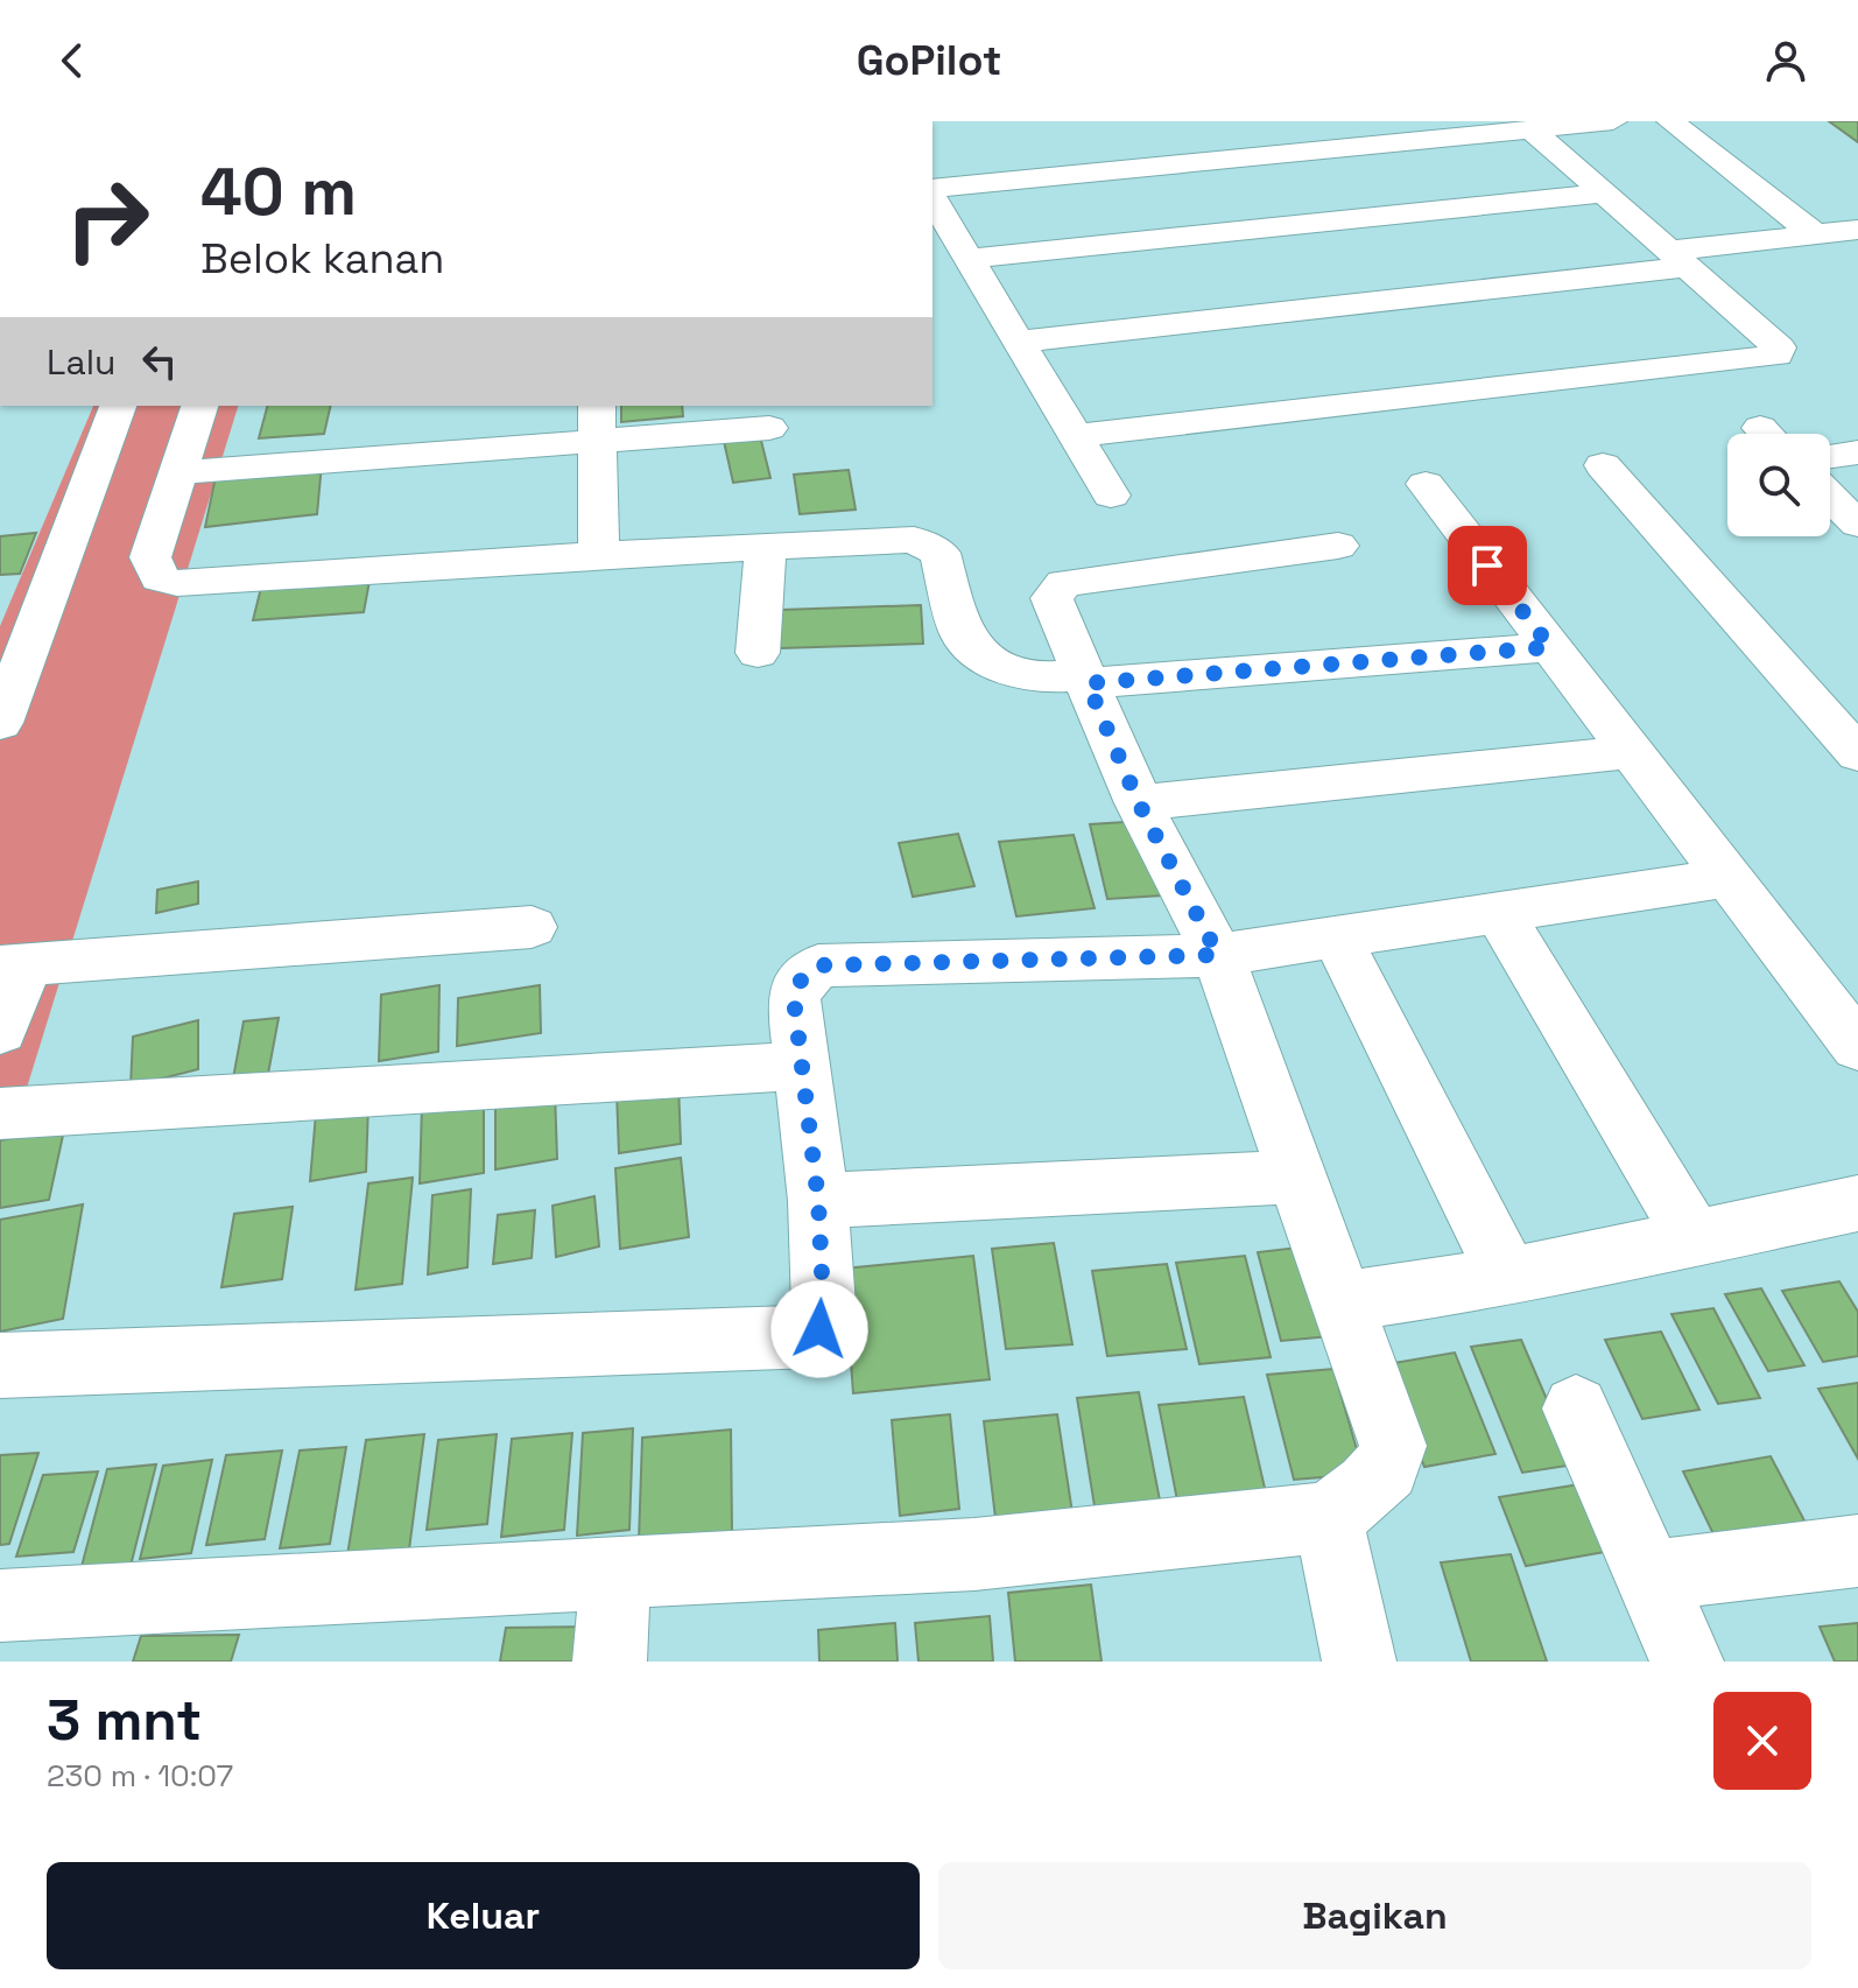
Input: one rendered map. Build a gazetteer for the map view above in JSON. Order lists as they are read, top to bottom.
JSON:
{
  "page": {
    "header": "GoPilot",
    "turn": ["40 m", "Belok kanan"],
    "then": "Lalu",
    "heading": ["3 mnt", "230 m · 10:07"],
    "buttons": ["Keluar", "Bagikan"]
  }
}
